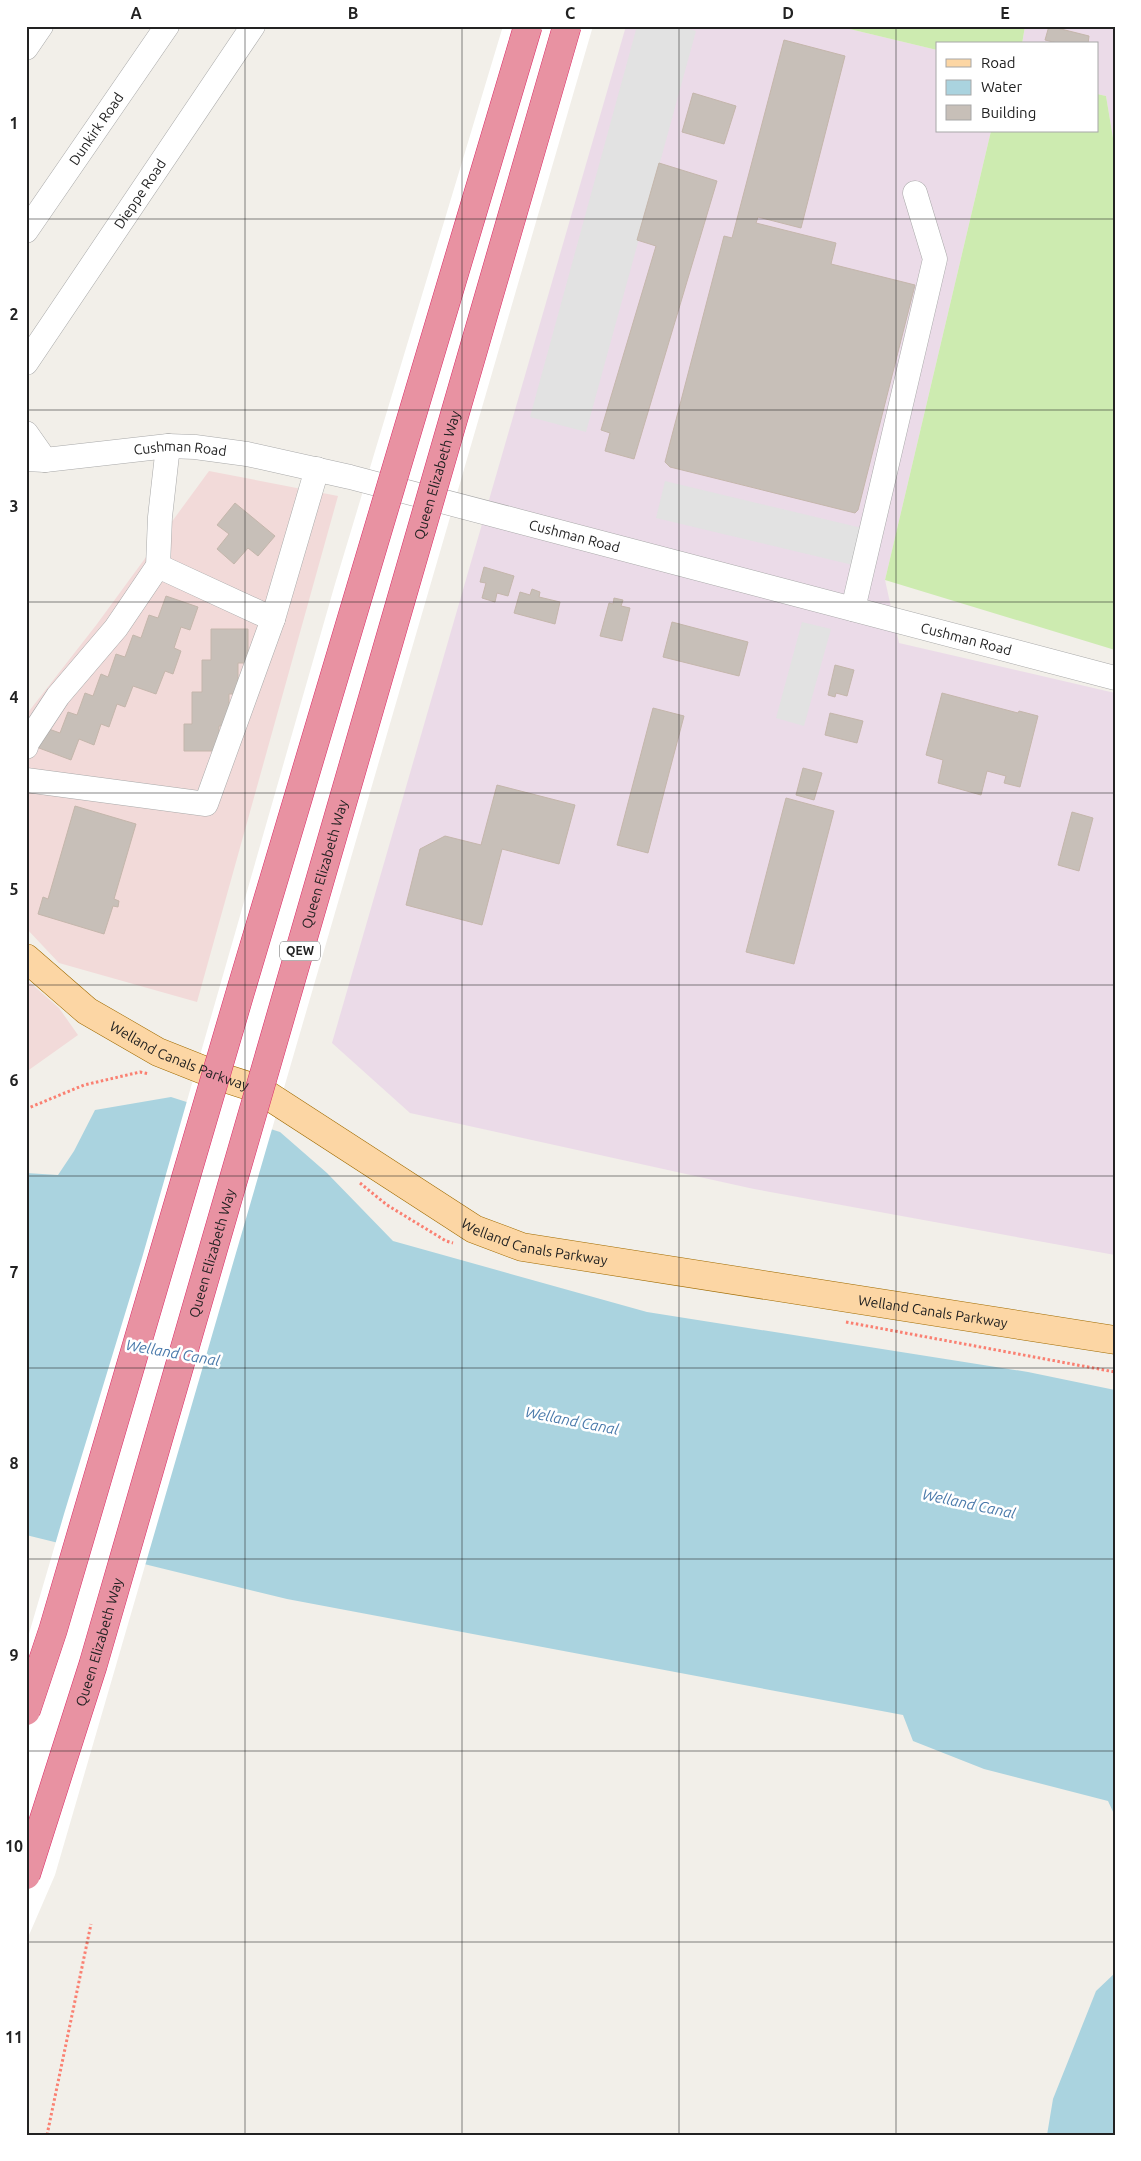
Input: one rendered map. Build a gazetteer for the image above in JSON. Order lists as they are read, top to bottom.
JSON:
{
  "streets": {
    "highway": ["Queen Elizabeth Way", "QEW"],
    "main road": ["Welland Canals Parkway"],
    "street": ["Dunkirk Road", "Dieppe Road", "Cushman Road"]
  },
  "water": ["Welland Canal"],
  "legend": ["Road", "Water", "Building"],
  "grid": {
    "columns": [
      "A",
      "B",
      "C",
      "D",
      "E"
    ],
    "rows": [
      "1",
      "2",
      "3",
      "4",
      "5",
      "6",
      "7",
      "8",
      "9",
      "10",
      "11"
    ]
  }
}
